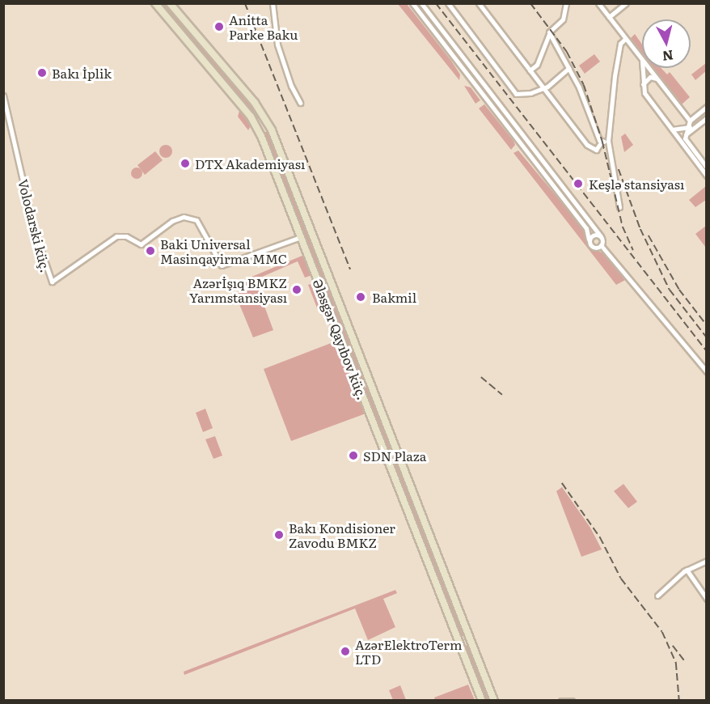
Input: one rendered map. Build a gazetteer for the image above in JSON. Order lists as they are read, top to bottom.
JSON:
{
  "streets": {
    "main road": ["Ələsgər Qayıbov küç."],
    "street": ["Volodarski küç."]
  },
  "crossings": [
    ["Volodarski küç.", "Ələsgər Qayıbov küç."]
  ],
  "places": [
    "Anitta Parke Baku",
    "Bakı İplik",
    "DTX Akademiyası",
    "Keşlə stansiyası",
    "Baki Universal Masinqayirma MMC",
    "Azərİşıq BMKZ Yarımstansiyası",
    "Bakmil",
    "SDN Plaza",
    "Bakı Kondisioner Zavodu BMKZ",
    "AzərElektroTerm LTD"
  ],
  "north": "bottom"
}
